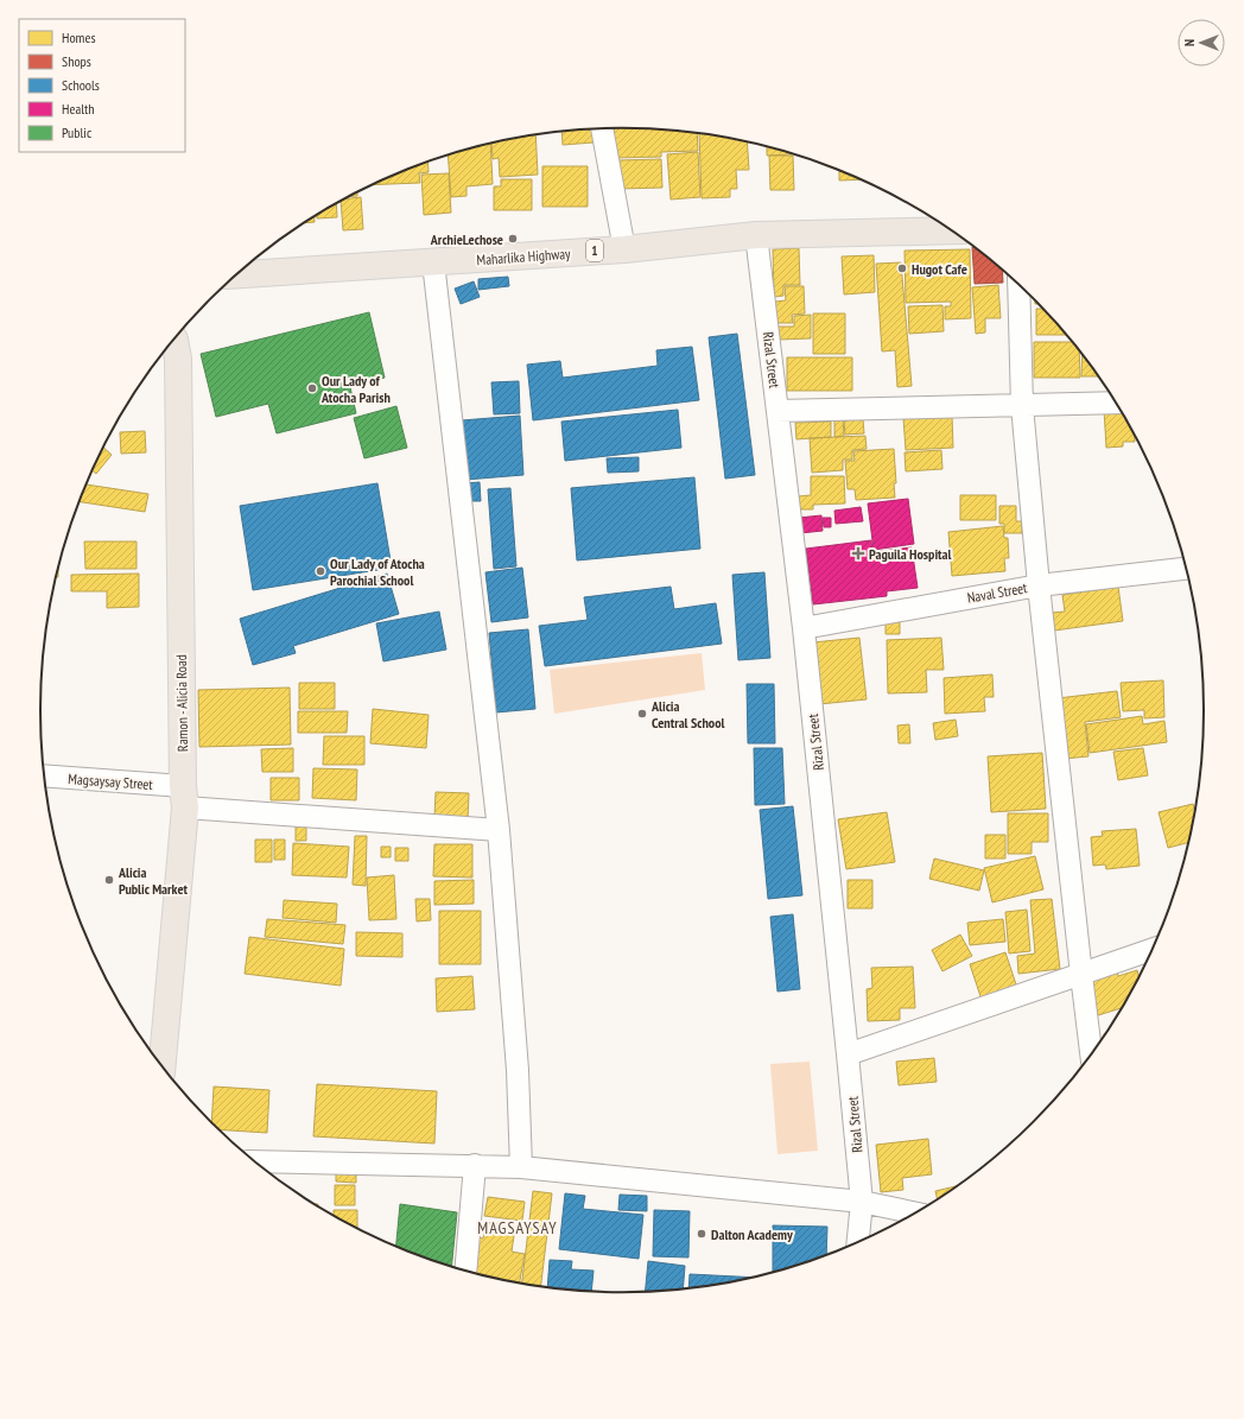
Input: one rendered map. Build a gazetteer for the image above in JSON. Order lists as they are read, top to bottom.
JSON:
{
  "streets": {
    "main road": ["1", "Maharlika Highway", "Ramon - Alicia Road"],
    "street": ["Rizal Street", "Naval Street", "Magsaysay Street"]
  },
  "crossings": [
    ["Maharlika Highway", "Rizal Street"],
    ["Rizal Street", "Naval Street"],
    ["Ramon - Alicia Road", "Magsaysay Street"]
  ],
  "districts": ["MAGSAYSAY"],
  "places": {
    "other": [
      "ArchieLechose",
      "Hugot Cafe",
      "Our Lady of Atocha Parish",
      "Our Lady of Atocha Parochial School",
      "Alicia Central School",
      "Alicia Public Market",
      "Dalton Academy"
    ],
    "health": ["Paguila Hospital"]
  },
  "legend": [
    "Homes",
    "Shops",
    "Schools",
    "Health",
    "Public"
  ],
  "north": "left"
}
